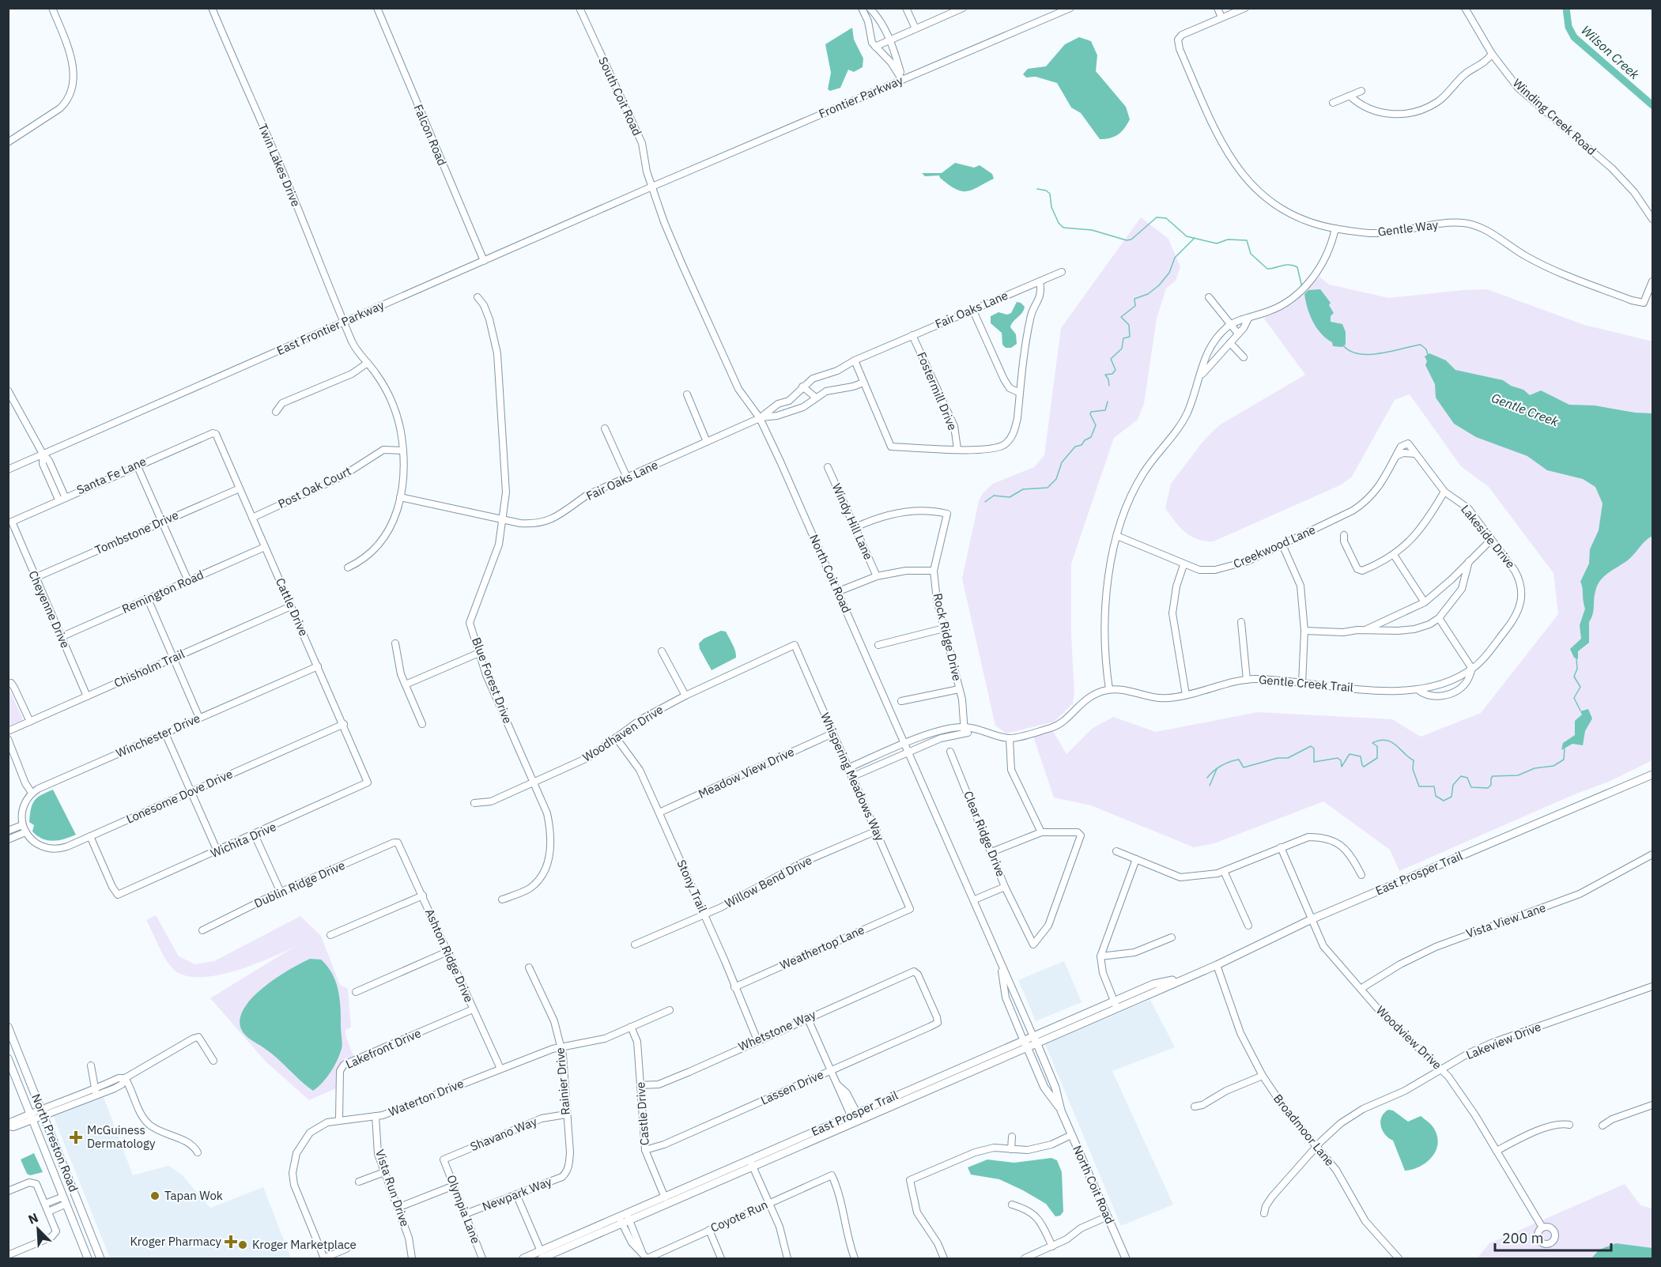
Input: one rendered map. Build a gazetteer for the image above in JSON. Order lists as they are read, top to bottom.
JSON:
{
  "streets": {
    "main road": ["North Coit Road", "East Prosper Trail", "North Preston Road"],
    "street": [
      "South Coit Road",
      "Frontier Parkway",
      "Winding Creek Road",
      "Falcon Road",
      "Twin Lakes Drive",
      "Gentle Way",
      "Fair Oaks Lane",
      "East Frontier Parkway",
      "Fostermill Drive",
      "Santa Fe Lane",
      "Post Oak Court",
      "Windy Hill Lane",
      "Tombstone Drive",
      "Lakeside Drive",
      "Creekwood Lane",
      "Remington Road",
      "Cattle Drive",
      "Cheyenne Drive",
      "Rock Ridge Drive",
      "Chisholm Trail",
      "Blue Forest Drive",
      "Gentle Creek Trail",
      "Woodhaven Drive",
      "Winchester Drive",
      "Meadow View Drive",
      "Whispering Meadows Way",
      "Lonesome Dove Drive",
      "Clear Ridge Drive",
      "Wichita Drive",
      "Willow Bend Drive",
      "Dublin Ridge Drive",
      "Stony Trail",
      "Vista View Lane",
      "Weathertop Lane",
      "Ashton Ridge Drive",
      "Whetstone Way",
      "Woodview Drive",
      "Lakeview Drive",
      "Lakefront Drive",
      "Rainier Drive",
      "Lassen Drive",
      "Waterton Drive",
      "Castle Drive",
      "Broadmoor Lane",
      "Shavano Way",
      "Vista Run Drive",
      "Newpark Way",
      "Olympia Lane",
      "Coyote Run"
    ]
  },
  "crossings": [
    ["South Coit Road", "Frontier Parkway"],
    ["South Coit Road", "East Frontier Parkway"],
    ["South Coit Road", "North Coit Road"],
    ["Frontier Parkway", "East Frontier Parkway"],
    ["Frontier Parkway", "North Coit Road"],
    ["Falcon Road", "East Frontier Parkway"],
    ["Twin Lakes Drive", "Fair Oaks Lane"],
    ["Twin Lakes Drive", "East Frontier Parkway"],
    ["Twin Lakes Drive", "Post Oak Court"],
    ["Fair Oaks Lane", "Fostermill Drive"],
    ["Fair Oaks Lane", "North Coit Road"],
    ["Fair Oaks Lane", "Blue Forest Drive"],
    ["East Frontier Parkway", "North Coit Road"],
    ["Santa Fe Lane", "Cattle Drive"],
    ["Santa Fe Lane", "Cheyenne Drive"],
    ["Post Oak Court", "Cattle Drive"],
    ["Windy Hill Lane", "Rock Ridge Drive"],
    ["Tombstone Drive", "Cattle Drive"],
    ["Tombstone Drive", "Cheyenne Drive"],
    ["Lakeside Drive", "Creekwood Lane"],
    ["Lakeside Drive", "Gentle Creek Trail"],
    ["North Coit Road", "Clear Ridge Drive"],
    ["North Coit Road", "East Prosper Trail"],
    ["Remington Road", "Cattle Drive"],
    ["Remington Road", "Cheyenne Drive"],
    ["Cattle Drive", "Chisholm Trail"],
    ["Cattle Drive", "Winchester Drive"],
    ["Cattle Drive", "Lonesome Dove Drive"],
    ["Cattle Drive", "Wichita Drive"],
    ["Cheyenne Drive", "Chisholm Trail"],
    ["Blue Forest Drive", "Woodhaven Drive"],
    ["Woodhaven Drive", "Whispering Meadows Way"],
    ["Woodhaven Drive", "Stony Trail"],
    ["Meadow View Drive", "Whispering Meadows Way"],
    ["Meadow View Drive", "Stony Trail"],
    ["Whispering Meadows Way", "Willow Bend Drive"],
    ["Whispering Meadows Way", "Weathertop Lane"],
    ["Lonesome Dove Drive", "Wichita Drive"],
    ["East Prosper Trail", "Woodview Drive"],
    ["East Prosper Trail", "Castle Drive"],
    ["East Prosper Trail", "Broadmoor Lane"],
    ["Willow Bend Drive", "Stony Trail"],
    ["Dublin Ridge Drive", "Ashton Ridge Drive"],
    ["Stony Trail", "Weathertop Lane"],
    ["Stony Trail", "Whetstone Way"],
    ["Vista View Lane", "Woodview Drive"],
    ["Ashton Ridge Drive", "Lakefront Drive"],
    ["Ashton Ridge Drive", "Waterton Drive"],
    ["Whetstone Way", "Lassen Drive"],
    ["Whetstone Way", "Castle Drive"],
    ["Woodview Drive", "Lakeview Drive"],
    ["Lakeview Drive", "Broadmoor Lane"],
    ["Lakefront Drive", "Waterton Drive"],
    ["Rainier Drive", "Waterton Drive"],
    ["Rainier Drive", "Shavano Way"],
    ["Rainier Drive", "Newpark Way"],
    ["Lassen Drive", "Castle Drive"],
    ["Waterton Drive", "Castle Drive"],
    ["Waterton Drive", "Vista Run Drive"],
    ["Shavano Way", "Olympia Lane"],
    ["Newpark Way", "Olympia Lane"]
  ],
  "water": ["Wilson Creek", "Gentle Creek"],
  "places": {
    "health": ["McGuiness Dermatology", "Kroger Pharmacy"],
    "other": ["Tapan Wok", "Kroger Marketplace"]
  },
  "scale_bar": "200 m",
  "north": "top left"
}
